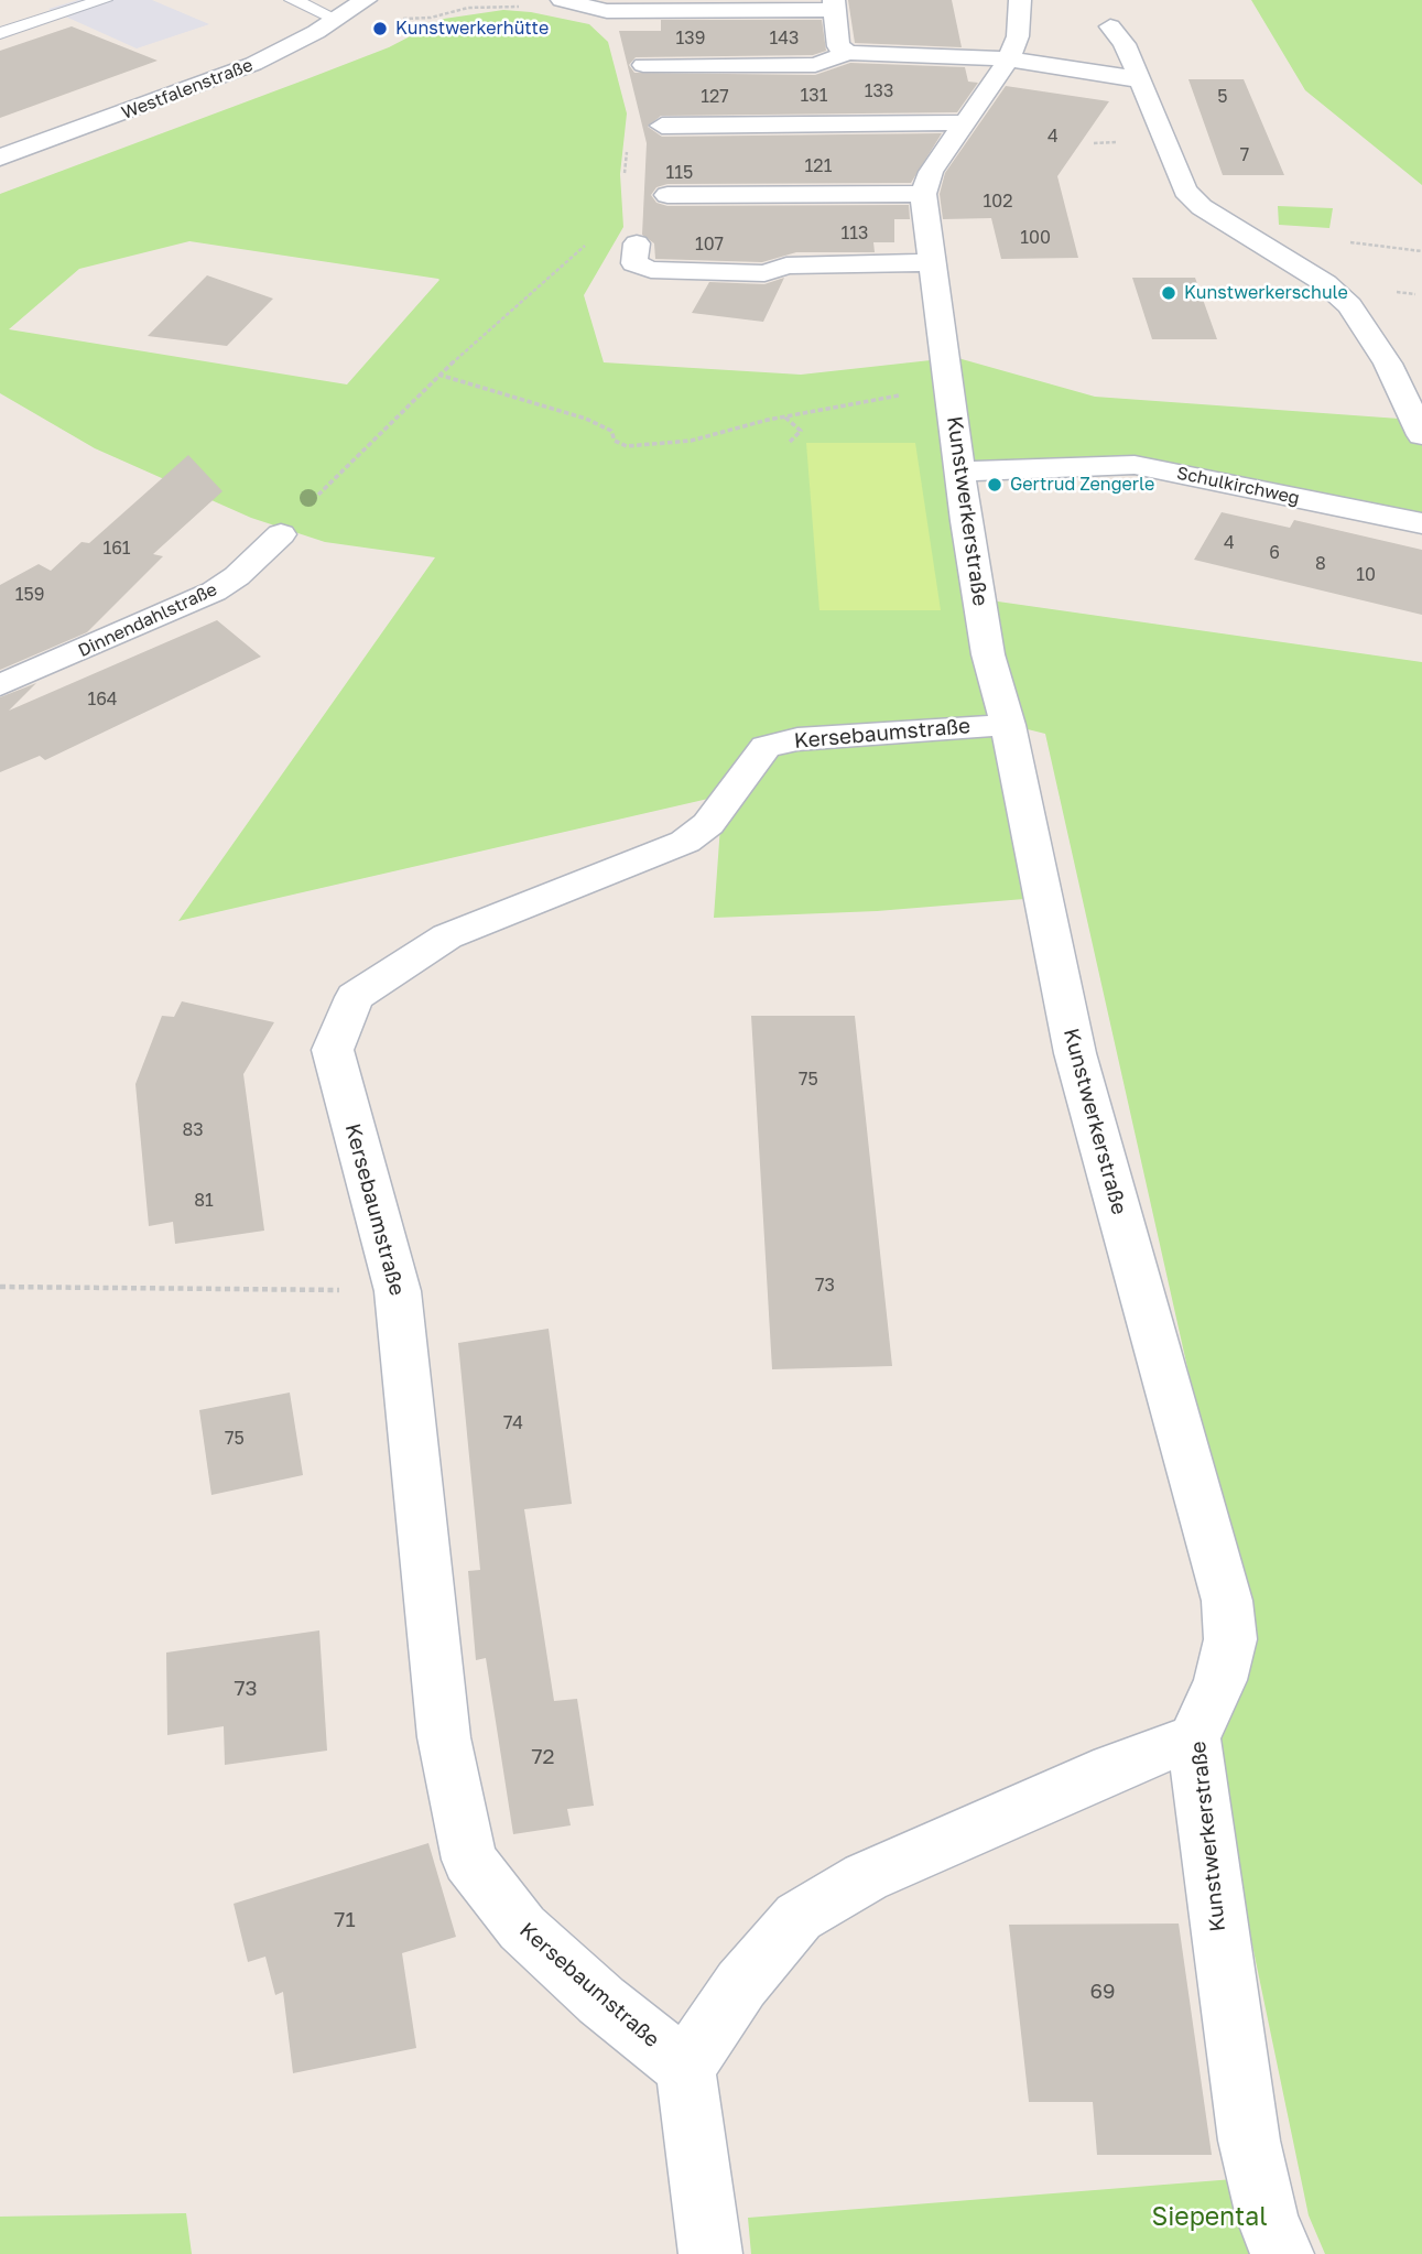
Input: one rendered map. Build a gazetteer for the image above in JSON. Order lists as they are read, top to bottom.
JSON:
{
  "streets": {
    "street": [
      "Westfalenstraße",
      "Schulkirchweg",
      "Kunstwerkerstraße",
      "Dinnendahlstraße",
      "Kersebaumstraße"
    ]
  },
  "crossings": [
    ["Schulkirchweg", "Kunstwerkerstraße"],
    ["Kunstwerkerstraße", "Kersebaumstraße"]
  ],
  "parks": ["Siepental"],
  "places": ["Kunstwerkerhütte", "Kunstwerkerschule", "Gertrud Zengerle"],
  "house_numbers": [
    "139",
    "143",
    "133",
    "131",
    "127",
    "5",
    "4",
    "7",
    "121",
    "115",
    "102",
    "113",
    "100",
    "107",
    "4",
    "161",
    "6",
    "8",
    "10",
    "159",
    "164",
    "75",
    "83",
    "81",
    "73",
    "74",
    "75",
    "73",
    "72",
    "71",
    "69"
  ]
}
